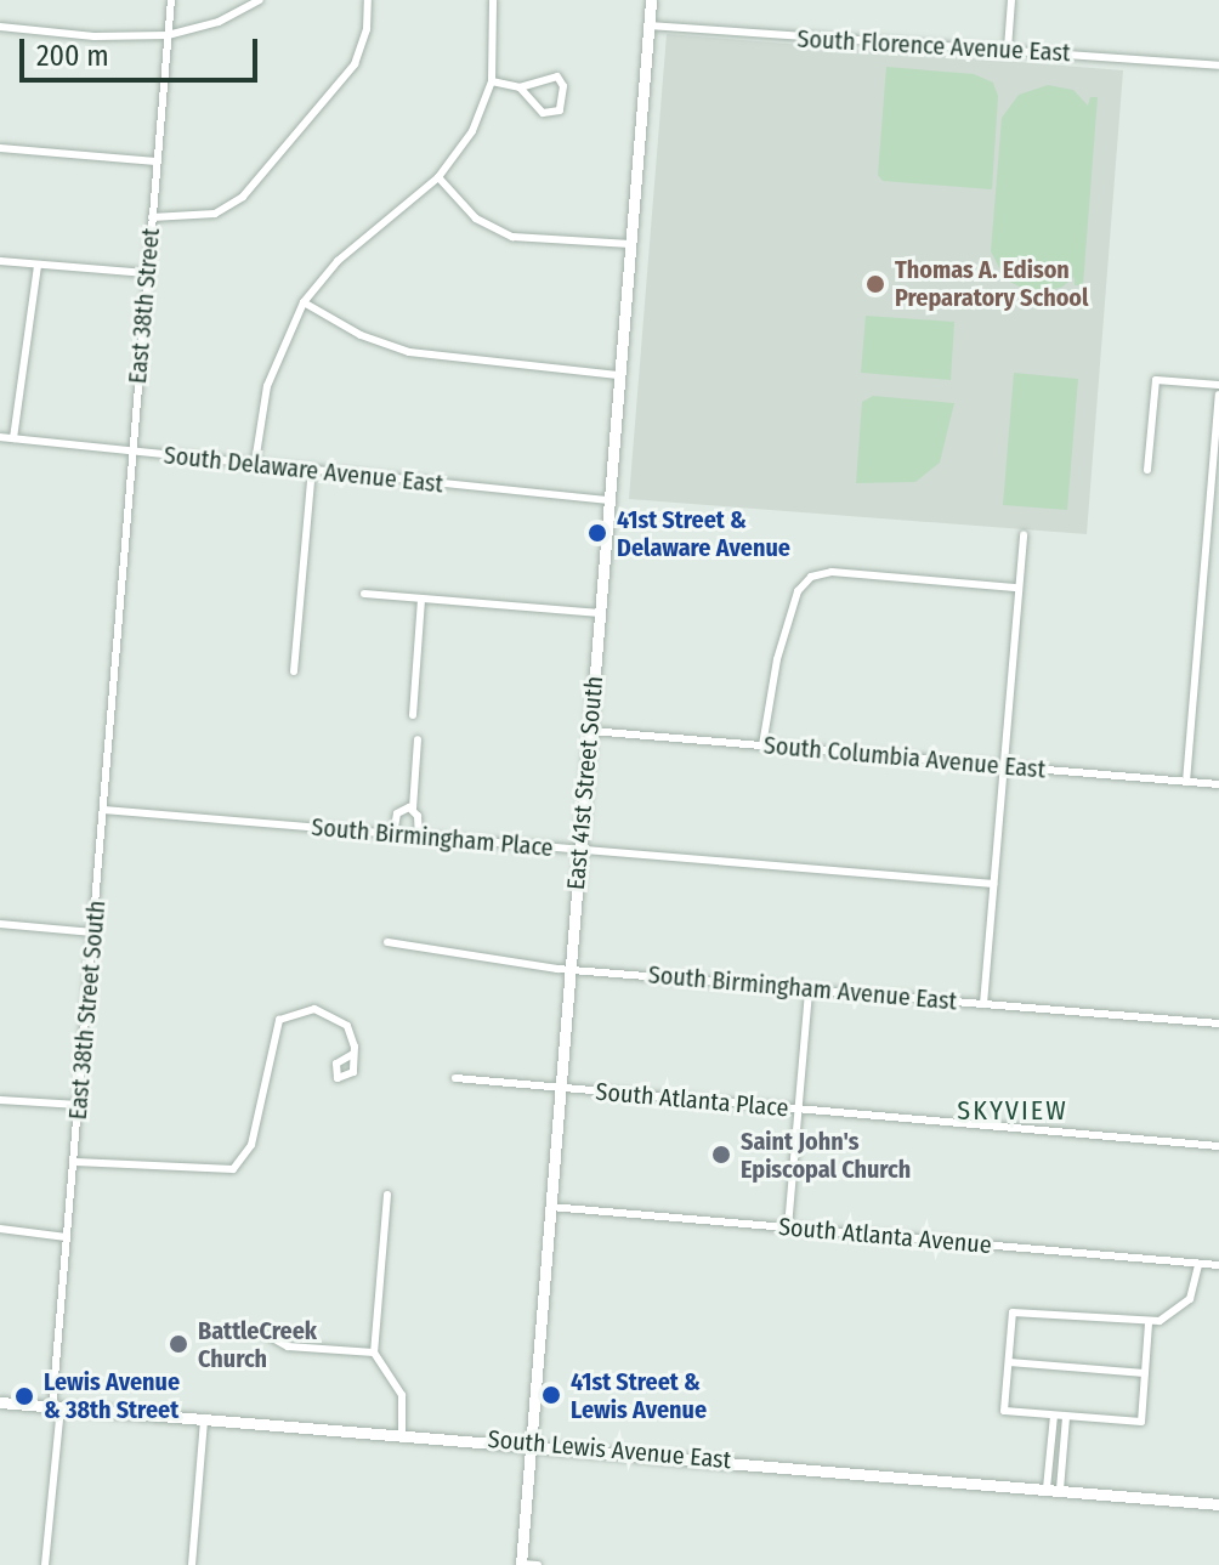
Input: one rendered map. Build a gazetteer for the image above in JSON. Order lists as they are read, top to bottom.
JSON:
{
  "streets": {
    "main road": ["East 41st Street South", "South Lewis Avenue East"],
    "street": [
      "South Florence Avenue East",
      "East 38th Street",
      "South Delaware Avenue East",
      "South Columbia Avenue East",
      "South Birmingham Place",
      "South Birmingham Avenue East",
      "East 38th Street South",
      "South Atlanta Place",
      "South Atlanta Avenue"
    ]
  },
  "crossings": [
    ["South Florence Avenue East", "East 41st Street South"],
    ["East 38th Street", "South Delaware Avenue East"],
    ["East 38th Street", "East 38th Street South"],
    ["South Delaware Avenue East", "East 41st Street South"],
    ["South Columbia Avenue East", "East 41st Street South"],
    ["East 41st Street South", "South Birmingham Place"],
    ["East 41st Street South", "South Birmingham Avenue East"],
    ["East 41st Street South", "South Atlanta Place"],
    ["East 41st Street South", "South Atlanta Avenue"],
    ["East 41st Street South", "South Lewis Avenue East"],
    ["South Birmingham Place", "East 38th Street South"],
    ["East 38th Street South", "South Lewis Avenue East"]
  ],
  "districts": ["SKYVIEW"],
  "places": [
    "Thomas A. Edison Preparatory School",
    "41st Street & Delaware Avenue",
    "Saint John's Episcopal Church",
    "BattleCreek Church",
    "41st Street & Lewis Avenue",
    "Lewis Avenue & 38th Street"
  ],
  "scale_bar": "200 m"
}
